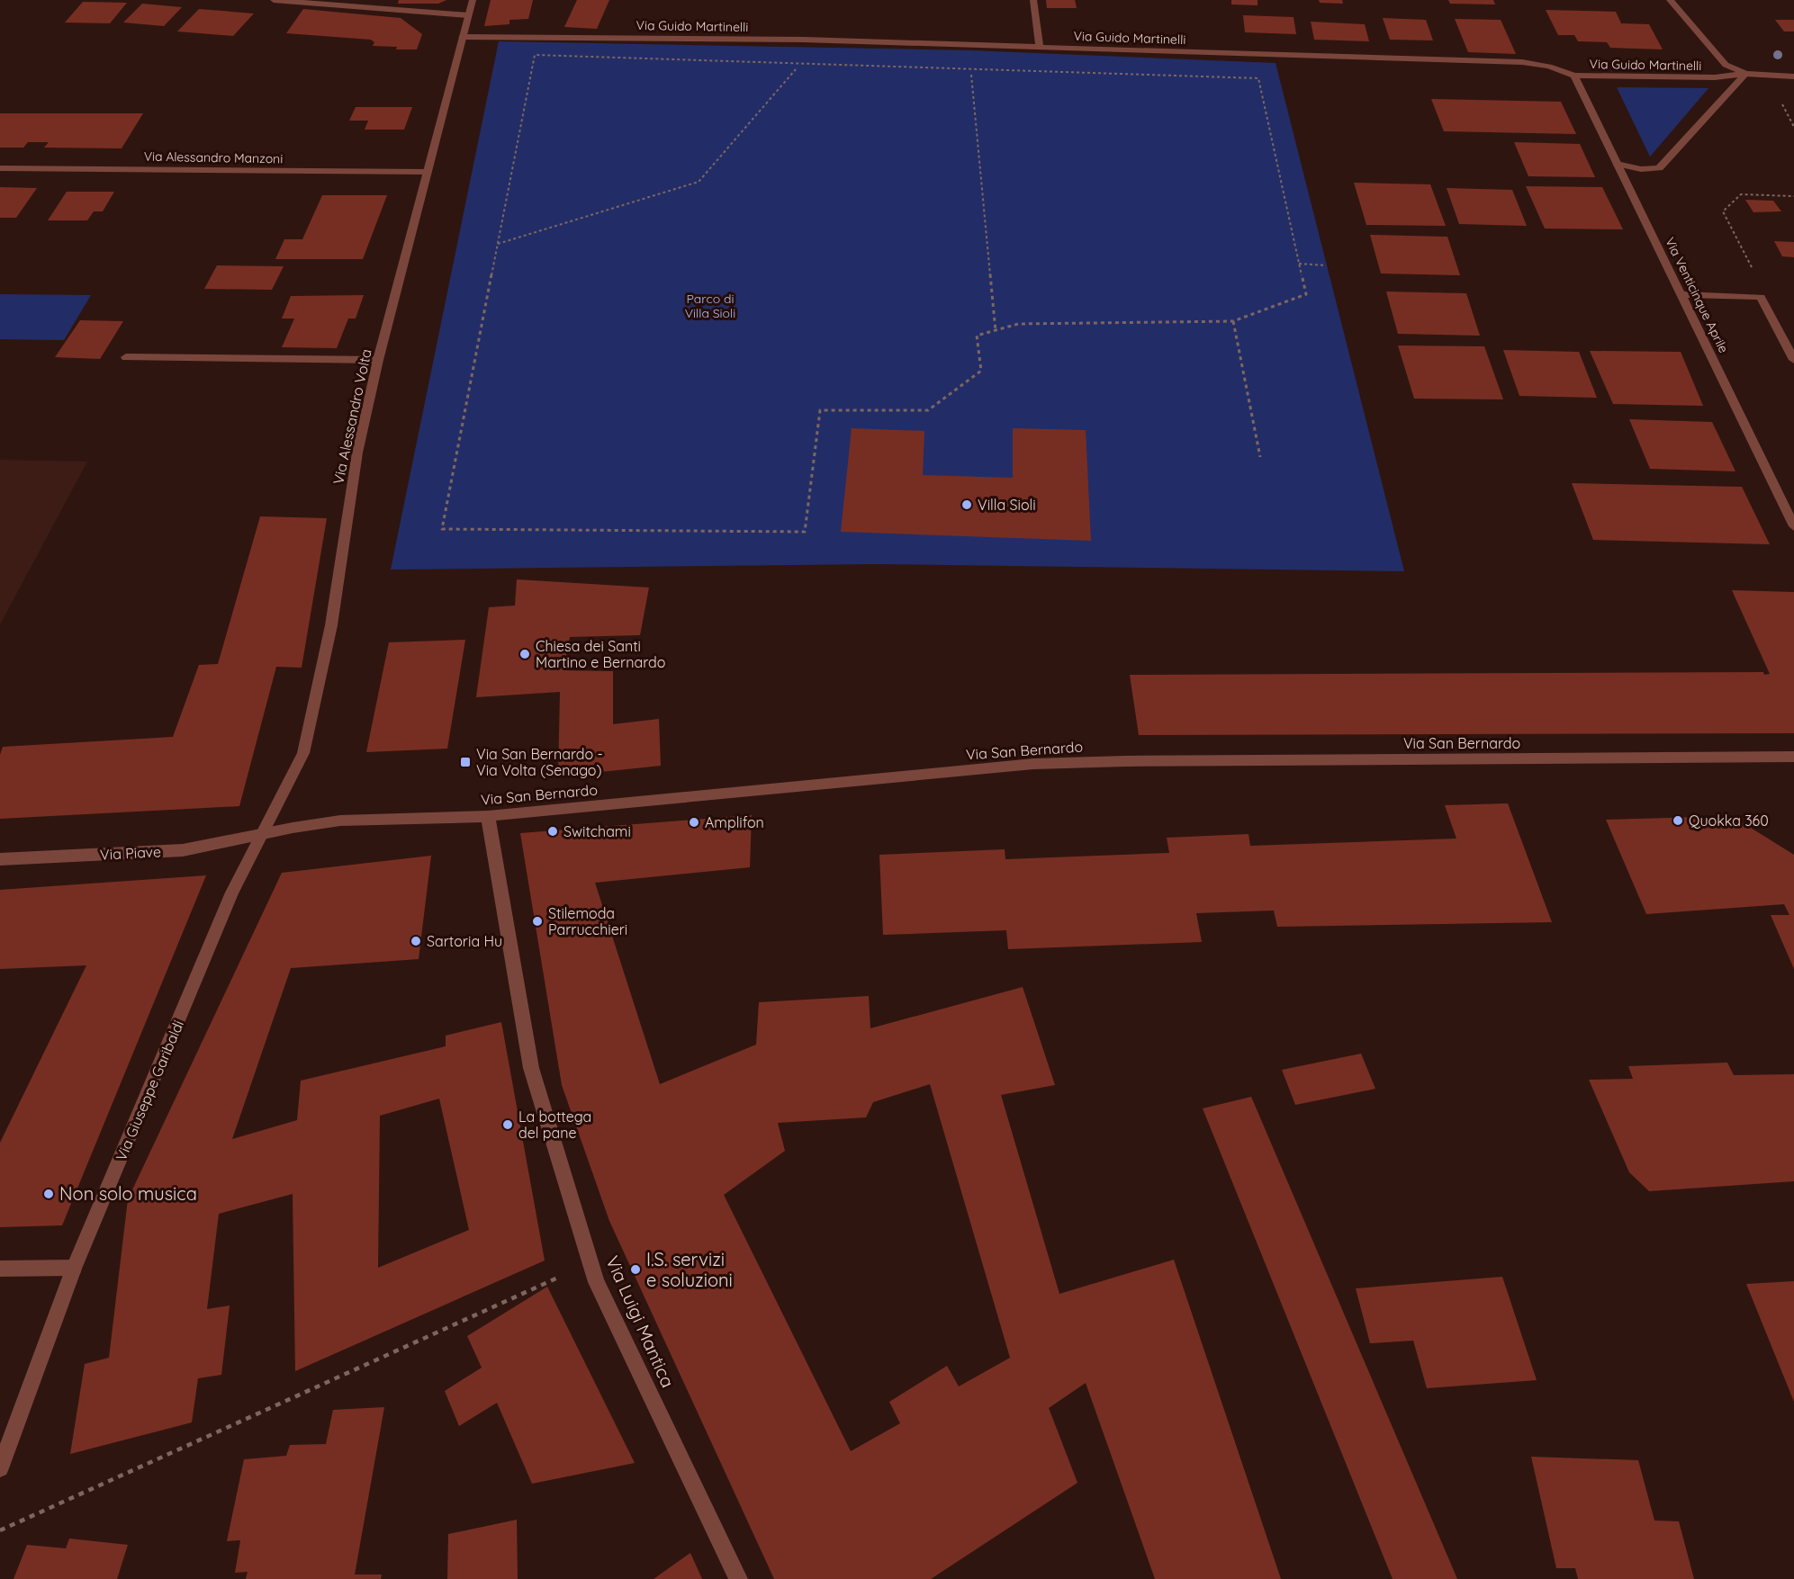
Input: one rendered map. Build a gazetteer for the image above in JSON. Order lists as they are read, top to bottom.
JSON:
{
  "streets": {
    "street": [
      "Via Guido Martinelli",
      "Via Alessandro Manzoni",
      "Via Venticinque Aprile",
      "Via Alessandro Volta",
      "Via San Bernardo",
      "Via Piave",
      "Via Giuseppe Garibaldi",
      "Via Luigi Mantica"
    ]
  },
  "crossings": [
    ["Via Guido Martinelli", "Via Venticinque Aprile"],
    ["Via Guido Martinelli", "Via Alessandro Volta"],
    ["Via Alessandro Manzoni", "Via Alessandro Volta"],
    ["Via Alessandro Volta", "Via San Bernardo"],
    ["Via Alessandro Volta", "Via Piave"],
    ["Via Alessandro Volta", "Via Giuseppe Garibaldi"],
    ["Via San Bernardo", "Via Piave"],
    ["Via San Bernardo", "Via Giuseppe Garibaldi"],
    ["Via San Bernardo", "Via Luigi Mantica"],
    ["Via Piave", "Via Giuseppe Garibaldi"]
  ],
  "parks": ["Parco di Villa Sioli"],
  "places": {
    "other": [
      "Villa Sioli",
      "Chiesa dei Santi Martino e Bernardo",
      "Quokka 360",
      "Amplifon",
      "Switchami",
      "Stilemoda Parrucchieri",
      "Sartoria Hu",
      "La bottega del pane",
      "Non solo musica",
      "I.S. servizi e soluzioni"
    ],
    "transit": ["Via San Bernardo - Via Volta (Senago)"]
  }
}
